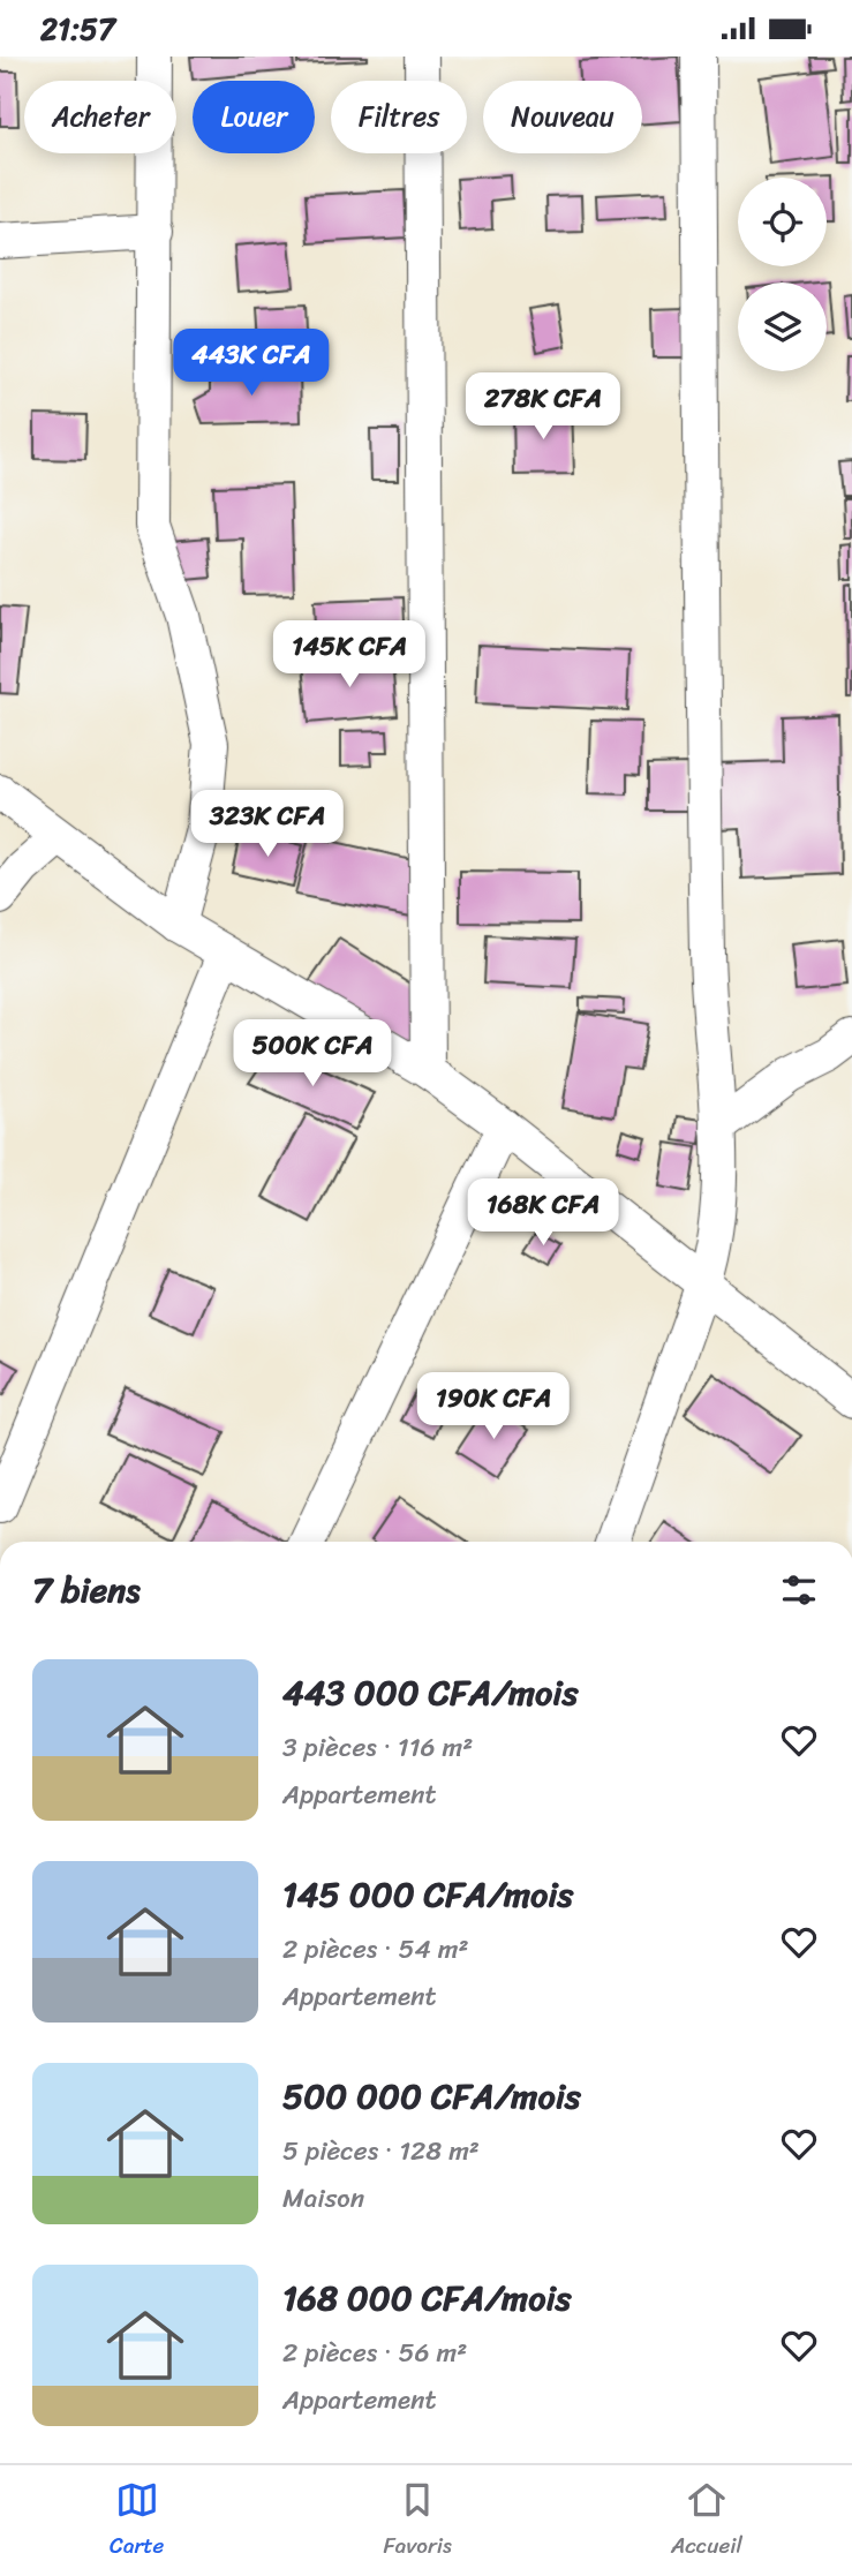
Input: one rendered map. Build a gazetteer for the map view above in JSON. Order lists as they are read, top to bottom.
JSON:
{
  "page": {
    "status": "21:57",
    "chip": [
      "Acheter",
      "Louer",
      "Filtres",
      "Nouveau"
    ],
    "price": [
      "443K CFA",
      "278K CFA",
      "145K CFA",
      "323K CFA",
      "500K CFA",
      "168K CFA",
      "190K CFA"
    ],
    "heading": "7 biens",
    "list": [
      {
        "name": "443 000 CFA/mois",
        "note": "3 pièces · 116 m² · Appartement"
      },
      {
        "name": "145 000 CFA/mois",
        "note": "2 pièces · 54 m² · Appartement"
      },
      {
        "name": "500 000 CFA/mois",
        "note": "5 pièces · 128 m² · Maison"
      },
      {
        "name": "168 000 CFA/mois",
        "note": "2 pièces · 56 m² · Appartement"
      }
    ],
    "tabs": ["Carte", "Favoris", "Accueil"]
  }
}
